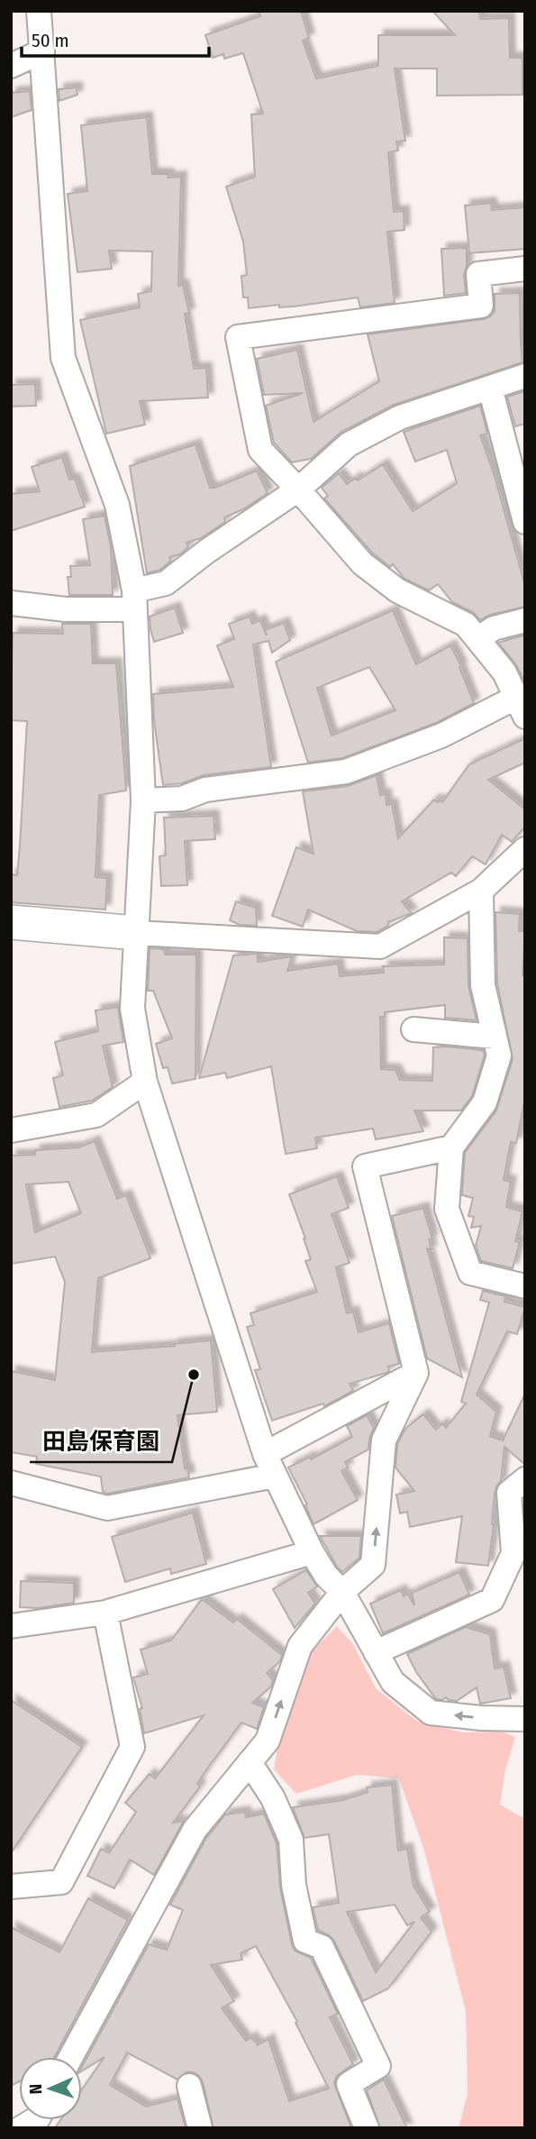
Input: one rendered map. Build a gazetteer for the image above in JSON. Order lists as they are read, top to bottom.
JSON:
{
  "places": ["田島保育園"],
  "scale_bar": "50 m",
  "north": "left"
}
